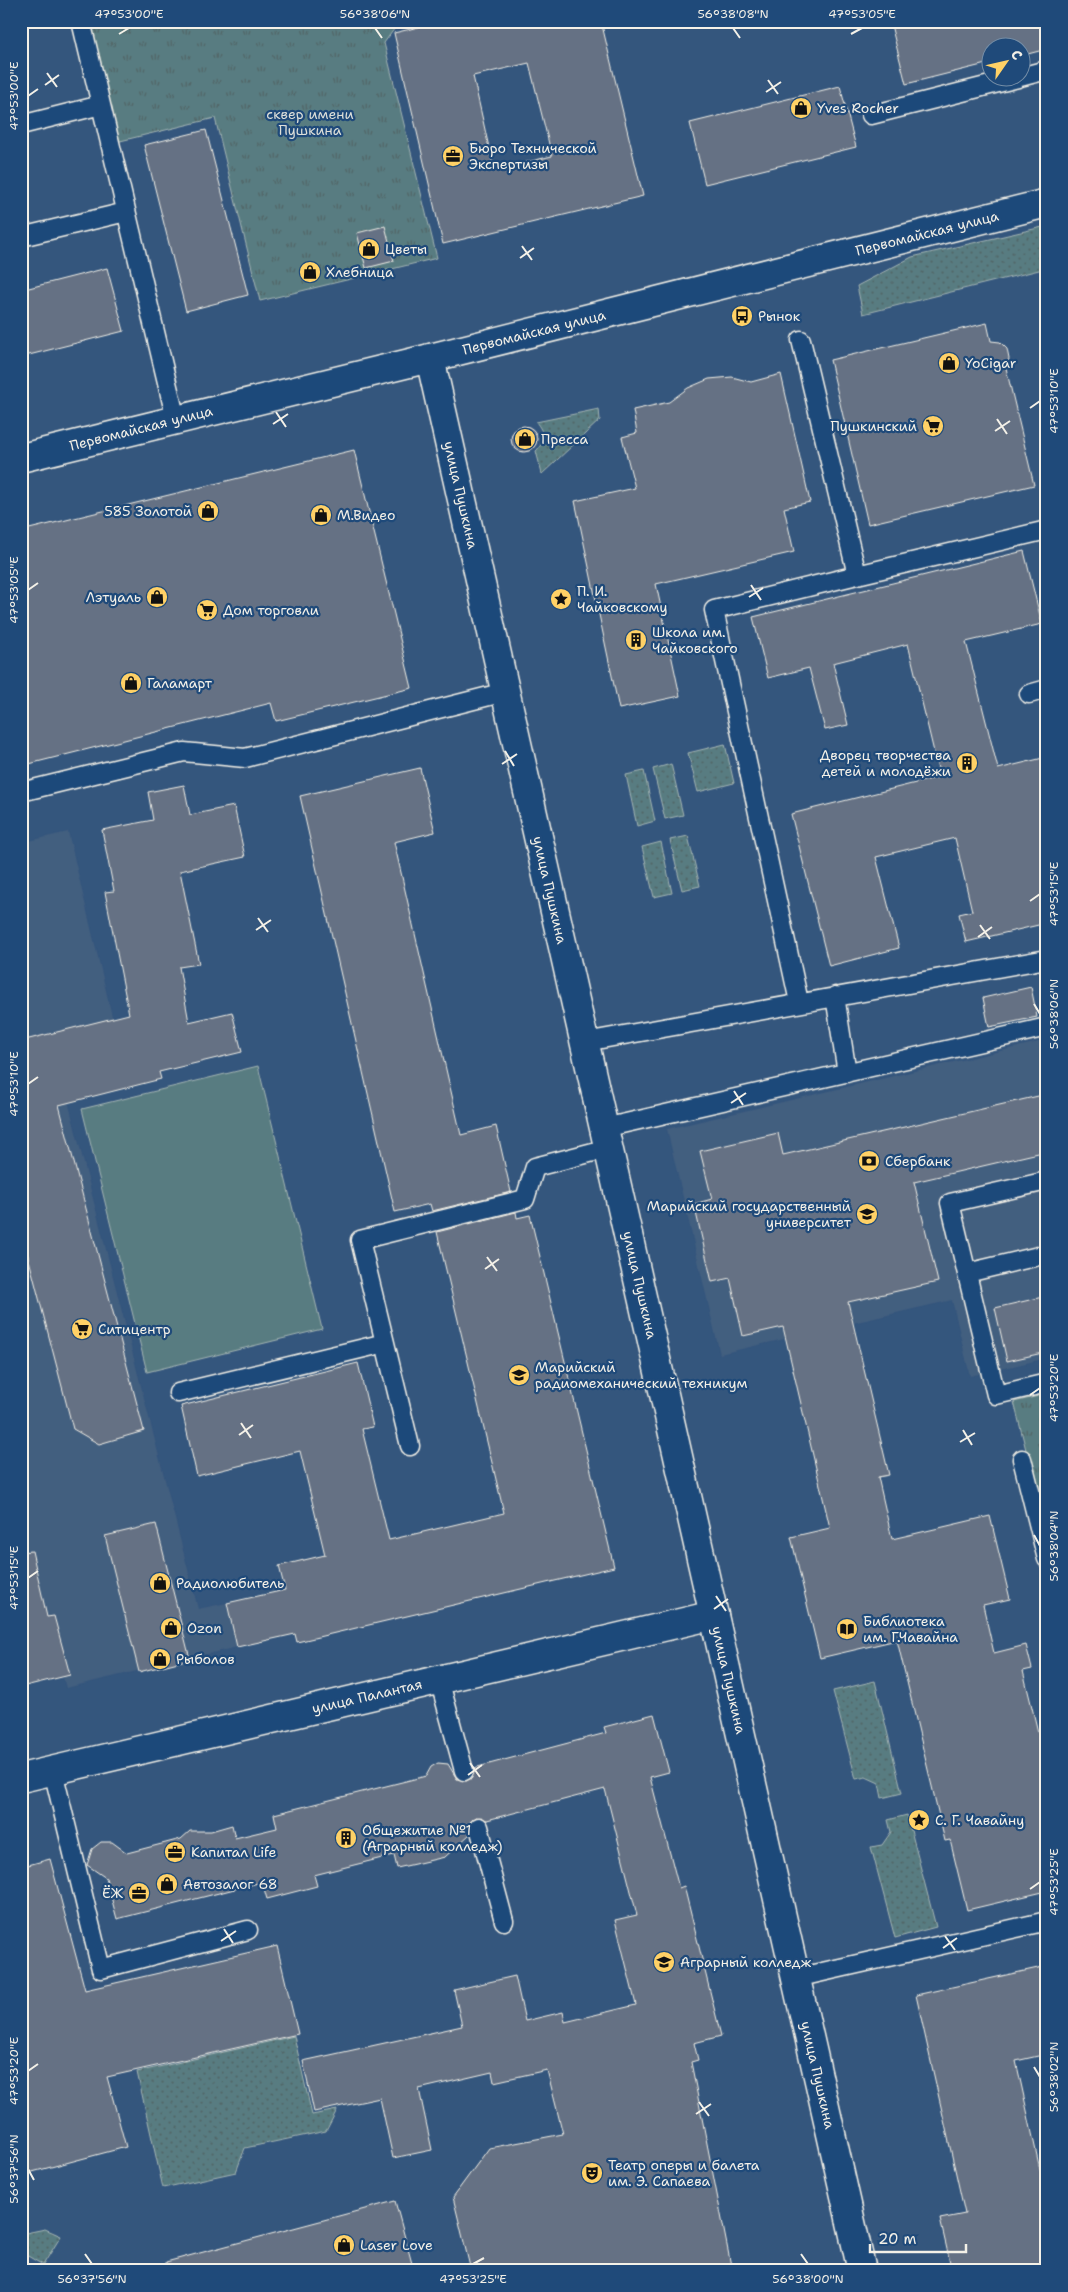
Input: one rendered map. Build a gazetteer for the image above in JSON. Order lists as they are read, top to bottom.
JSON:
{
  "streets": {
    "street": ["Первомайская улица", "улица Пушкина", "улица Палантая"]
  },
  "crossings": [
    ["Первомайская улица", "улица Пушкина"],
    ["улица Пушкина", "улица Палантая"]
  ],
  "parks": ["сквер имени Пушкина"],
  "places": {
    "shop": [
      "Yves Rocher",
      "Цветы",
      "Хлебница",
      "YoCigar",
      "Пресса",
      "585 Золотой",
      "М.Видео",
      "Лэтуаль",
      "Галамарт",
      "Радиолюбитель",
      "Ozon",
      "Рыболов",
      "Автозалог 68",
      "Laser Love"
    ],
    "office": ["Бюро Технической Экспертизы", "Капитал Life", "ЁЖ"],
    "bus stop": ["Рынок"],
    "supermarket": ["Пушкинский", "Дом торговли", "Ситицентр"],
    "place": ["П. И. Чайковскому", "С. Г. Чавайну"],
    "building": ["Школа им. Чайковского", "Дворец творчества детей и молодёжи", "Общежитие №1 (Аграрный колледж)"],
    "bank": ["Сбербанк"],
    "school or university": ["Марийский государственный университет", "Марийский радиомеханический техникум", "Аграрный колледж"],
    "library": ["Библиотека им. Г.Чавайна"],
    "theatre": ["Театр оперы и балета им. Э. Сапаева"]
  },
  "scale_bar": "20 m",
  "north": "top right",
  "coordinates": [
    "47°53'00\"E",
    "56°38'06\"N",
    "56°38'08\"N",
    "47°53'05\"E",
    "47°53'10\"E",
    "47°53'15\"E",
    "47°53'20\"E",
    "56°38'04\"N",
    "47°53'25\"E",
    "56°38'02\"N",
    "56°37'56\"N",
    "56°38'00\"N"
  ]
}
